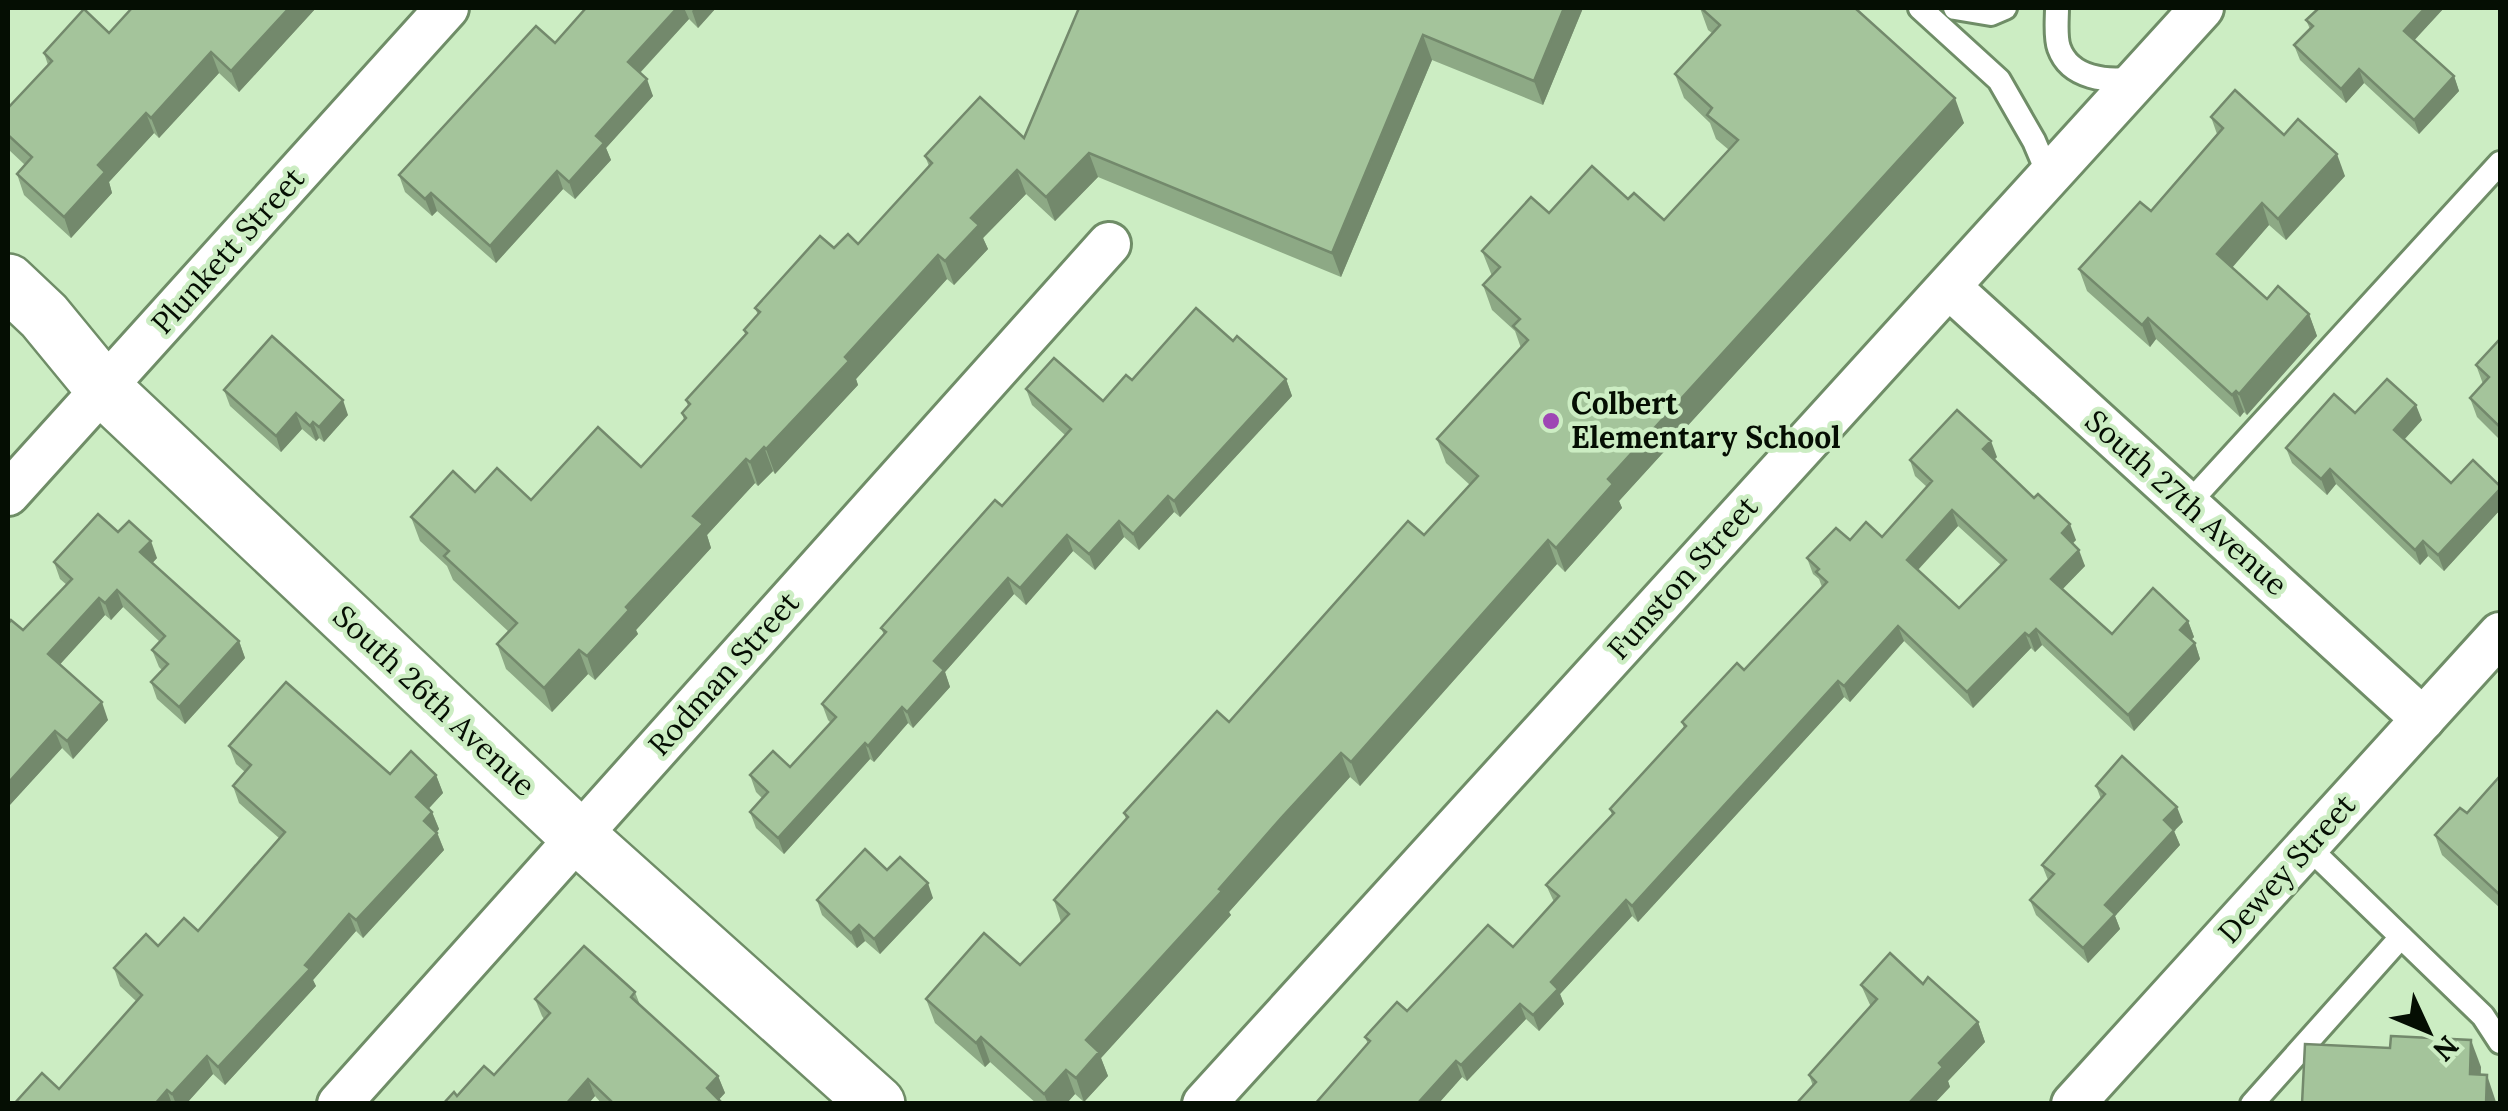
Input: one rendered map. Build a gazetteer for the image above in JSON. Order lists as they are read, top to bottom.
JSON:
{
  "streets": {
    "street": [
      "Plunkett Street",
      "South 27th Avenue",
      "Funston Street",
      "Rodman Street",
      "South 26th Avenue",
      "Dewey Street"
    ]
  },
  "crossings": [
    ["Plunkett Street", "South 26th Avenue"],
    ["South 27th Avenue", "Funston Street"],
    ["South 27th Avenue", "Dewey Street"],
    ["Rodman Street", "South 26th Avenue"]
  ],
  "places": ["Colbert Elementary School"],
  "north": "bottom right"
}
